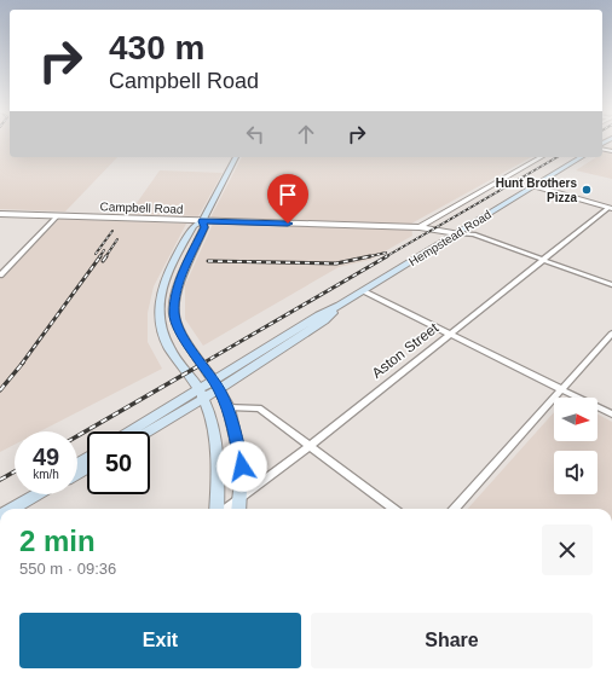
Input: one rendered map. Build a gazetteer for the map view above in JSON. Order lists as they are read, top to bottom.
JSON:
{
  "streets": {
    "main road": ["Hempstead Road"],
    "street": ["Campbell Road", "Aston Street"]
  },
  "crossings": [
    ["Campbell Road", "Hempstead Road"]
  ],
  "places": ["Hunt Brothers Pizza"],
  "north": "right",
  "page": {
    "turn": ["430 m", "Campbell Road"],
    "speed": "49 km/h",
    "limit": "50",
    "heading": ["2 min", "550 m · 09:36"],
    "buttons": ["Exit", "Share"]
  }
}
